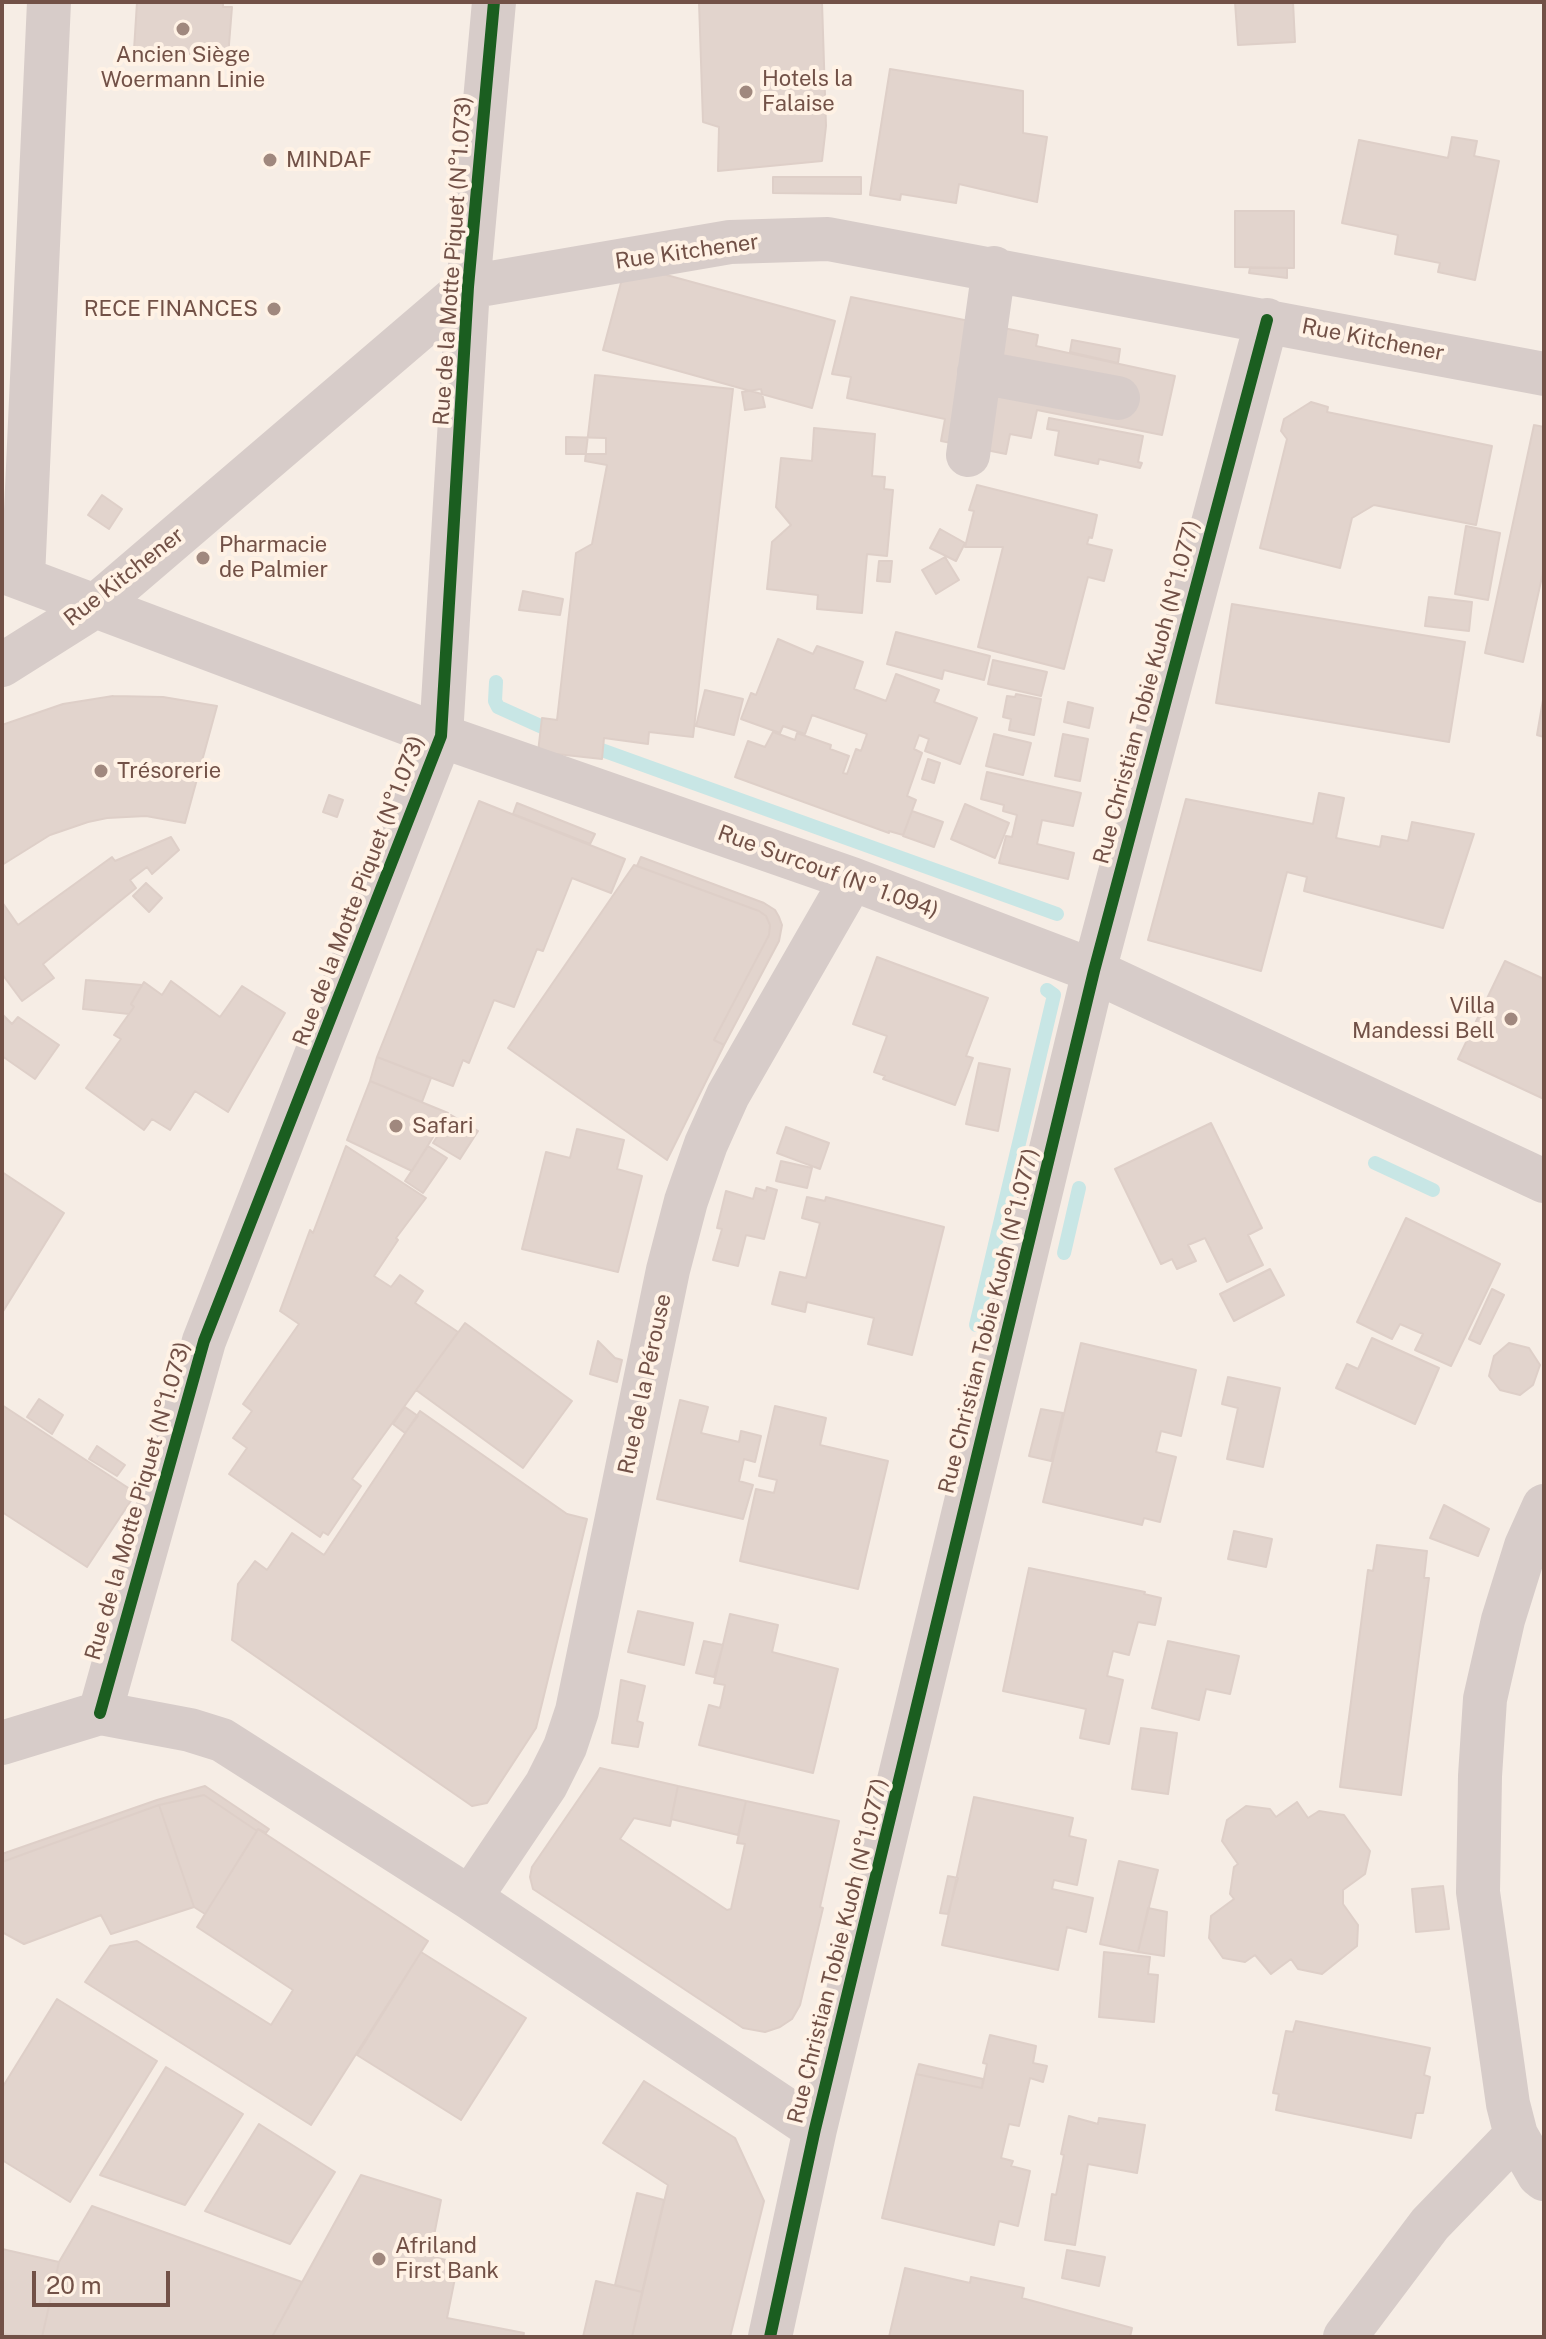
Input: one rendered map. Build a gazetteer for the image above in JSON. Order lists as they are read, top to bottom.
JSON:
{
  "streets": {
    "street": [
      "Rue Kitchener",
      "Rue de la Motte Piquet (N°1.073)",
      "Rue Christian Tobie Kuoh (N°1.077)",
      "Rue Surcouf (N° 1.094)",
      "Rue de la Pérouse"
    ]
  },
  "crossings": [
    ["Rue Kitchener", "Rue de la Motte Piquet (N°1.073)"],
    ["Rue Kitchener", "Rue Christian Tobie Kuoh (N°1.077)"],
    ["Rue Kitchener", "Rue Surcouf (N° 1.094)"],
    ["Rue de la Motte Piquet (N°1.073)", "Rue Surcouf (N° 1.094)"],
    ["Rue Christian Tobie Kuoh (N°1.077)", "Rue Surcouf (N° 1.094)"],
    ["Rue Surcouf (N° 1.094)", "Rue de la Pérouse"]
  ],
  "places": [
    "Ancien Siège Woermann Linie",
    "Hotels la Falaise",
    "MINDAF",
    "RECE FINANCES",
    "Pharmacie de Palmier",
    "Trésorerie",
    "Villa Mandessi Bell",
    "Safari",
    "Afriland First Bank"
  ],
  "scale_bar": "20 m"
}
